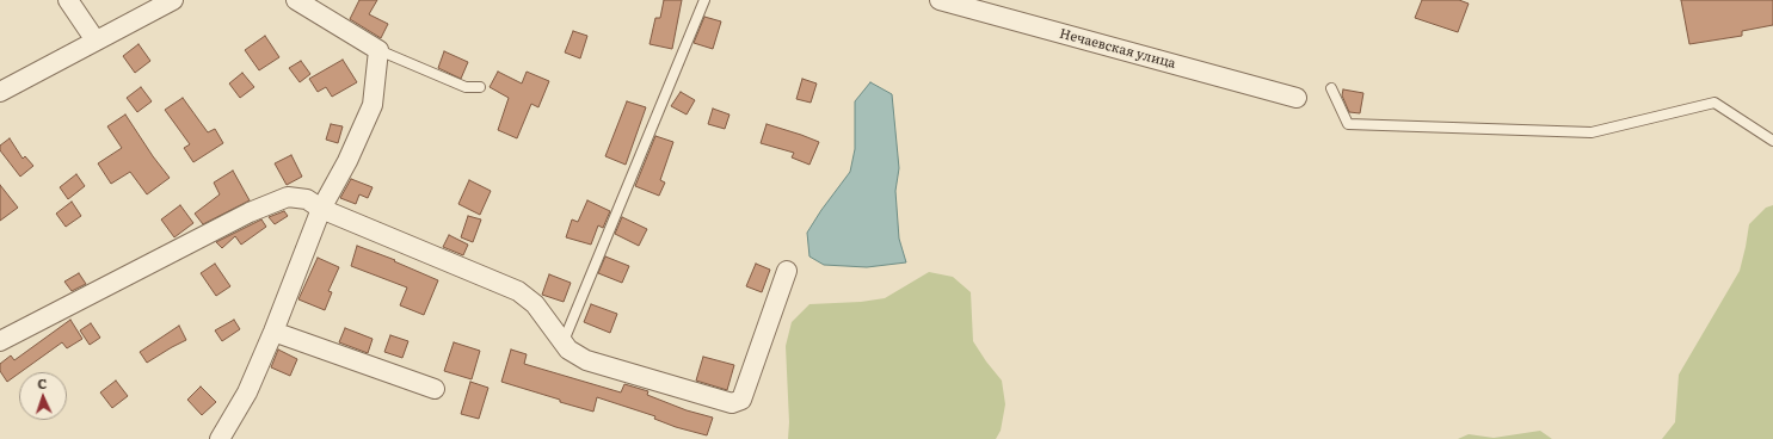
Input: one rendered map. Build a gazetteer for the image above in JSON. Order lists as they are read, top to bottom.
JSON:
{
  "streets": {
    "street": ["Нечаевская улица"]
  },
  "north": "top"
}
